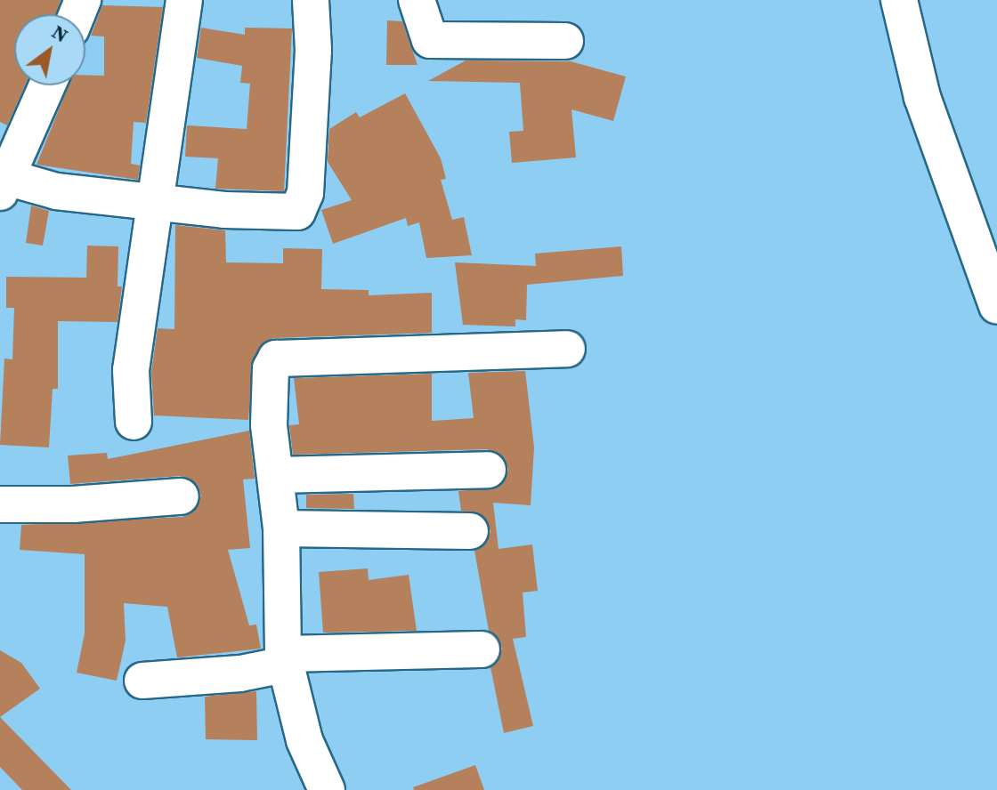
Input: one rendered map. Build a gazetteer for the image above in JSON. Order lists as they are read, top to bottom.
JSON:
{
  "north": "top right"
}
